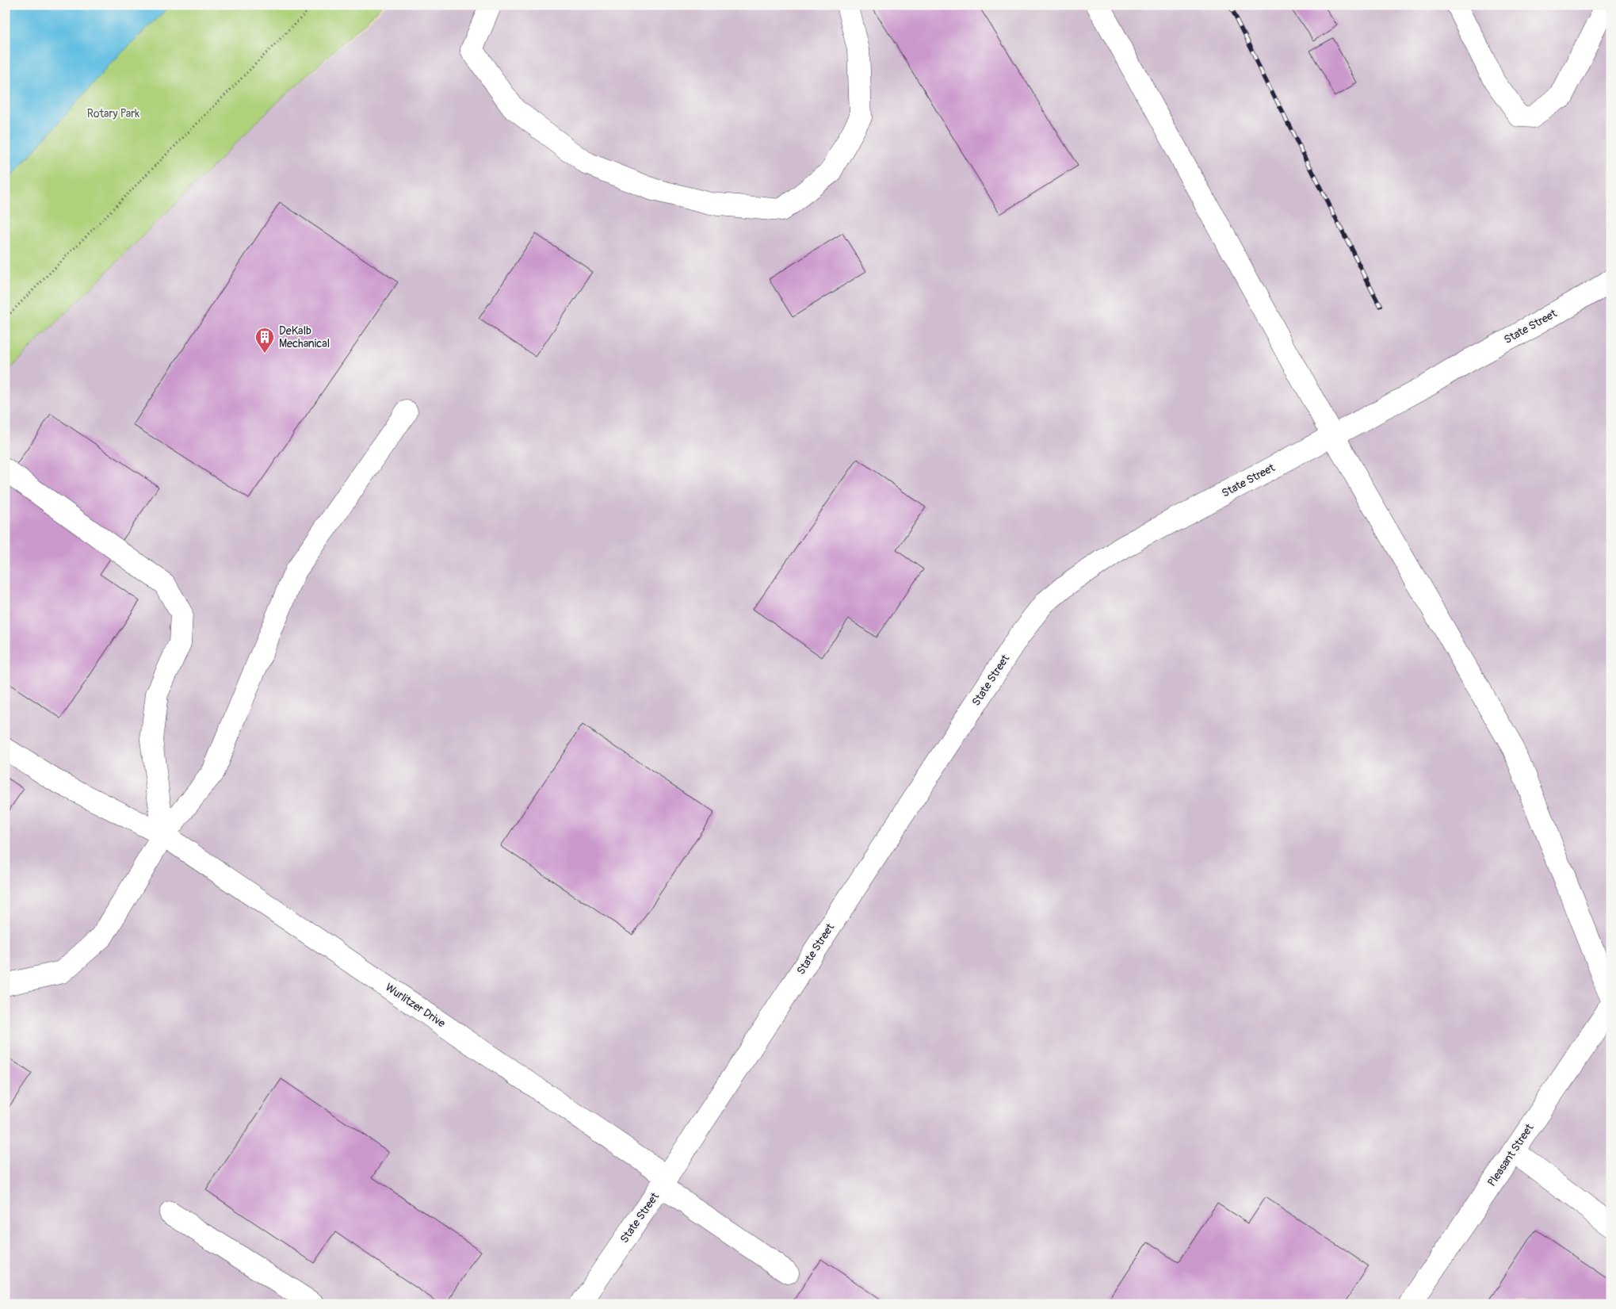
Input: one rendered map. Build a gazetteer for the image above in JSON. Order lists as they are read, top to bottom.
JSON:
{
  "streets": {
    "street": ["State Street", "Wurlitzer Drive", "Pleasant Street"]
  },
  "crossings": [
    ["State Street", "Wurlitzer Drive"]
  ],
  "parks": ["Rotary Park"],
  "places": {
    "building": ["DeKalb Mechanical"]
  }
}
